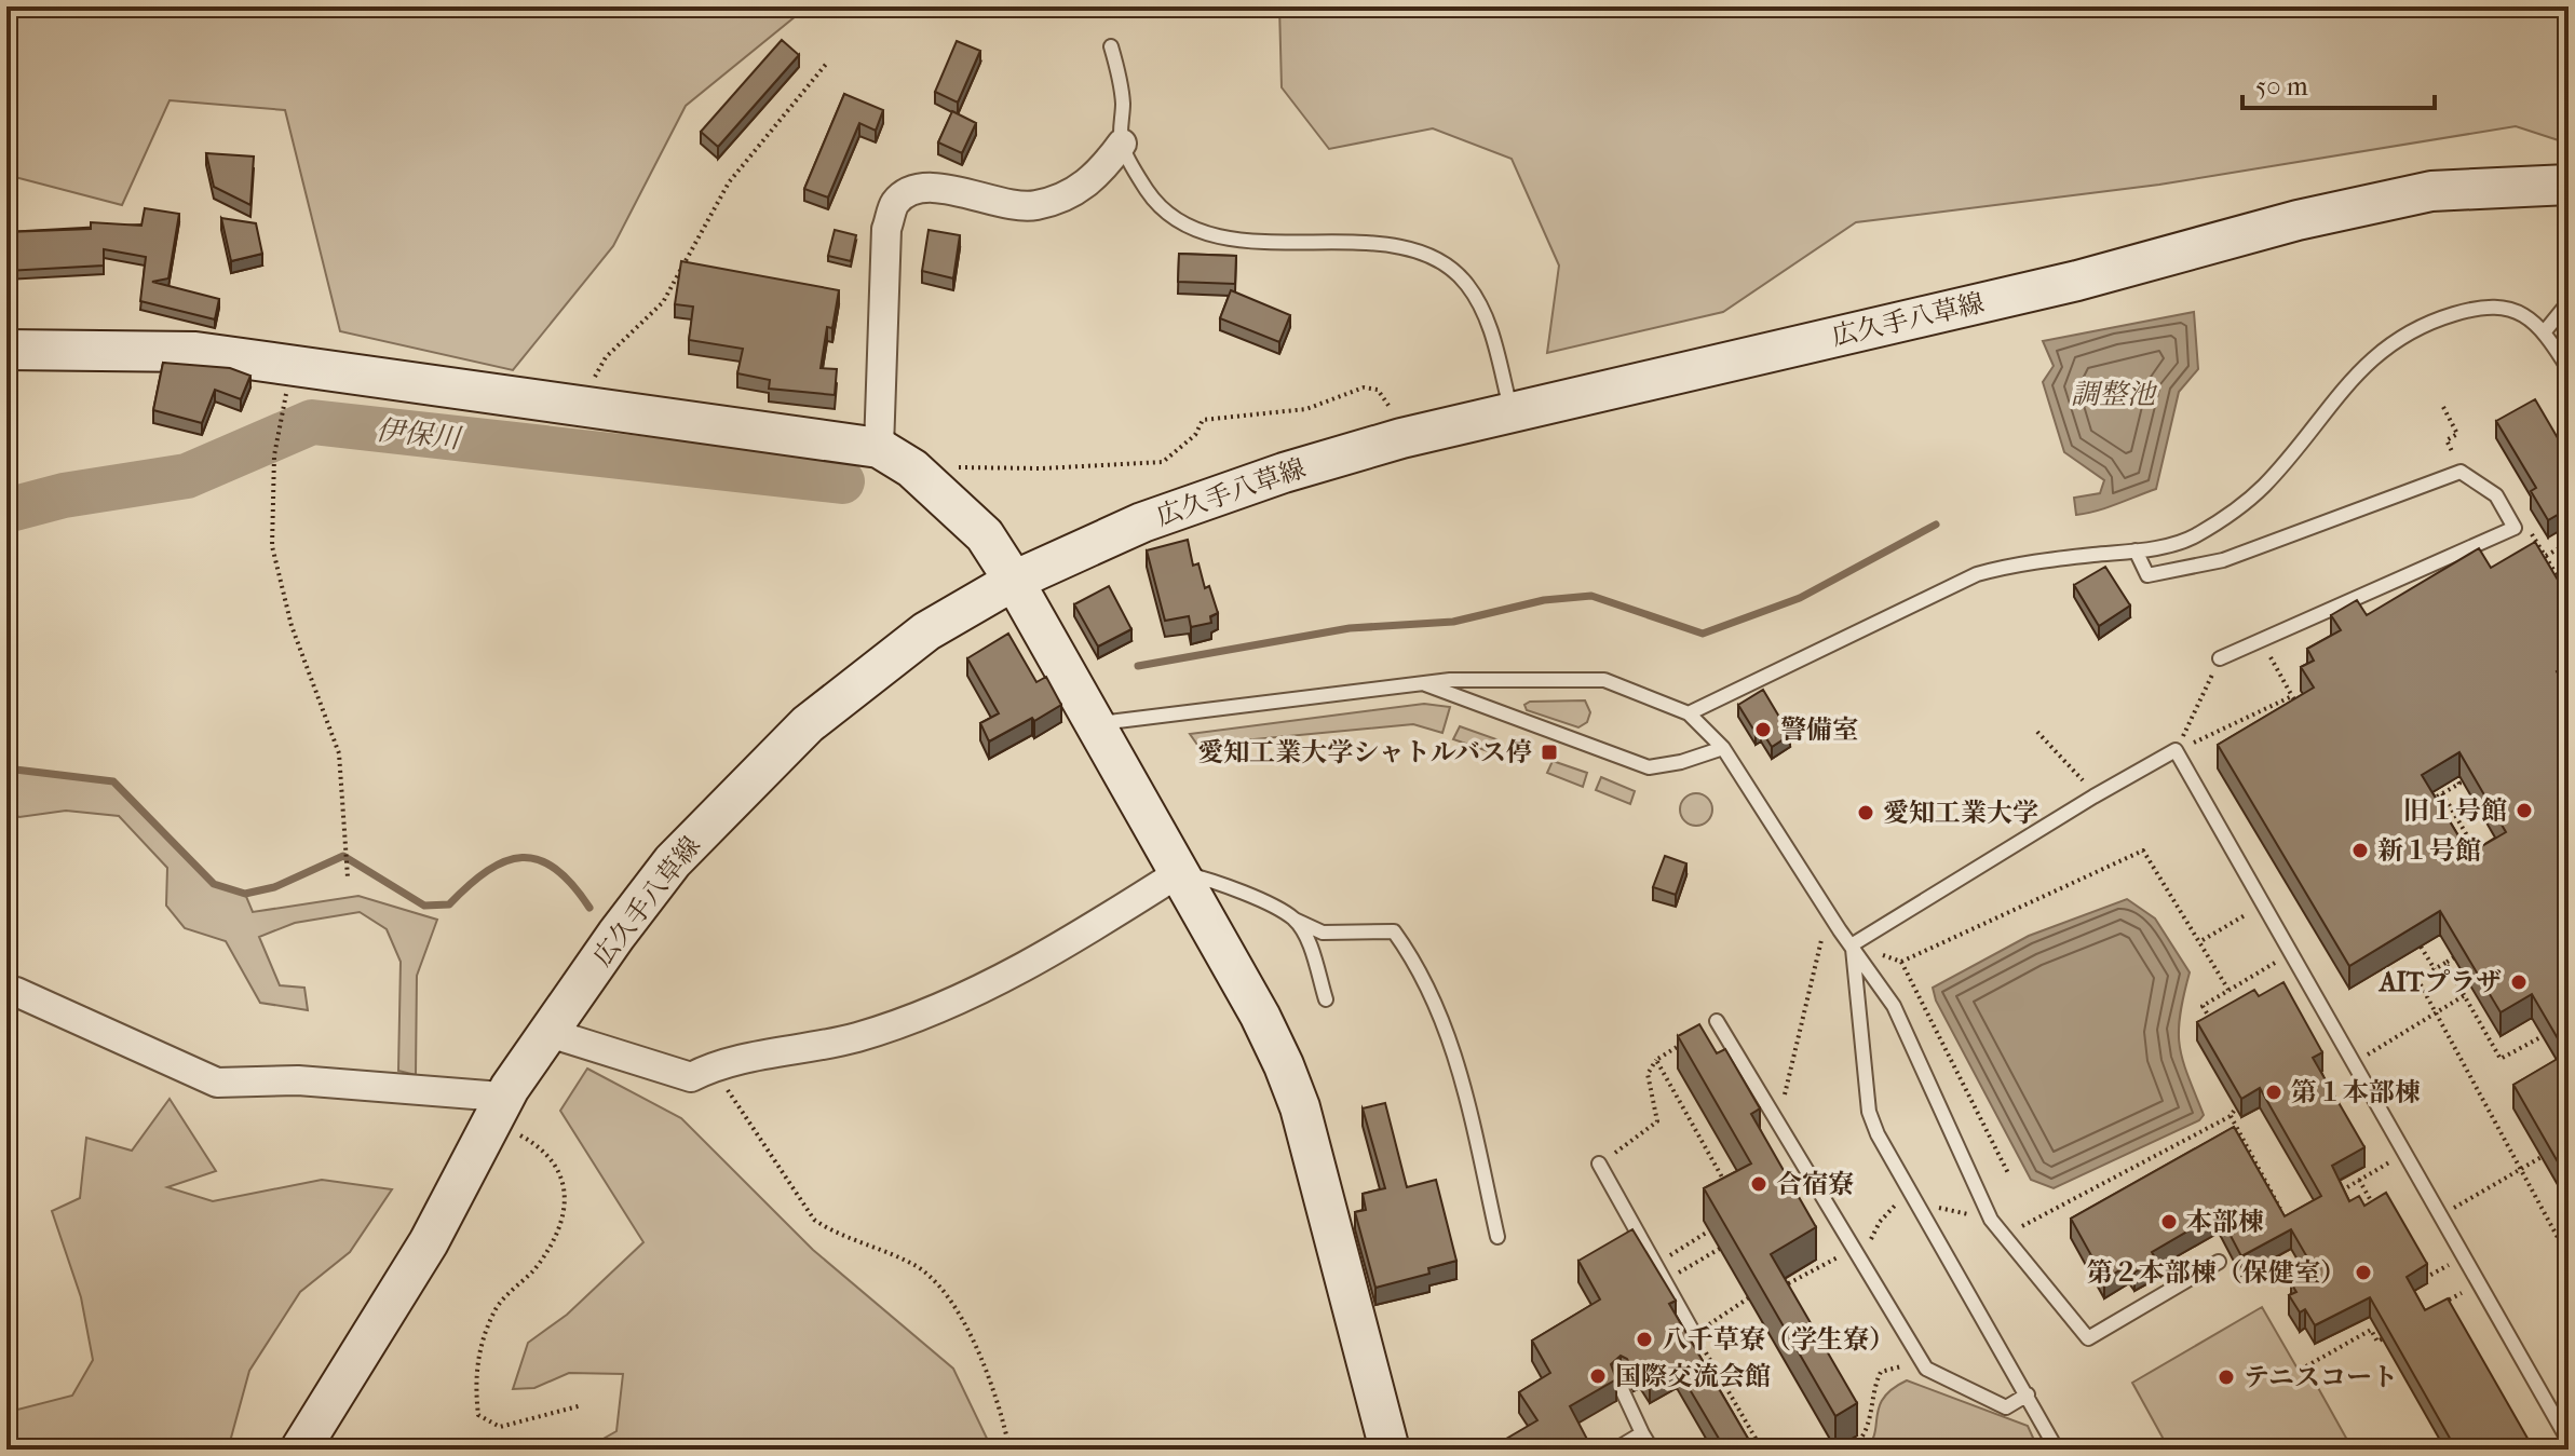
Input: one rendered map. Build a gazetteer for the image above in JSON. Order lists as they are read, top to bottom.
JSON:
{
  "streets": {
    "main road": ["広久手八草線"]
  },
  "water": ["調整池", "伊保川"],
  "places": {
    "other": [
      "警備室",
      "旧１号館",
      "愛知工業大学",
      "新１号館",
      "AITプラザ",
      "第１本部棟",
      "合宿寮",
      "本部棟",
      "第２本部棟（保健室）",
      "八千草寮（学生寮）",
      "国際交流会館",
      "テニスコート"
    ],
    "transit": ["愛知工業大学シャトルバス停"]
  },
  "scale_bar": "50 m"
}
